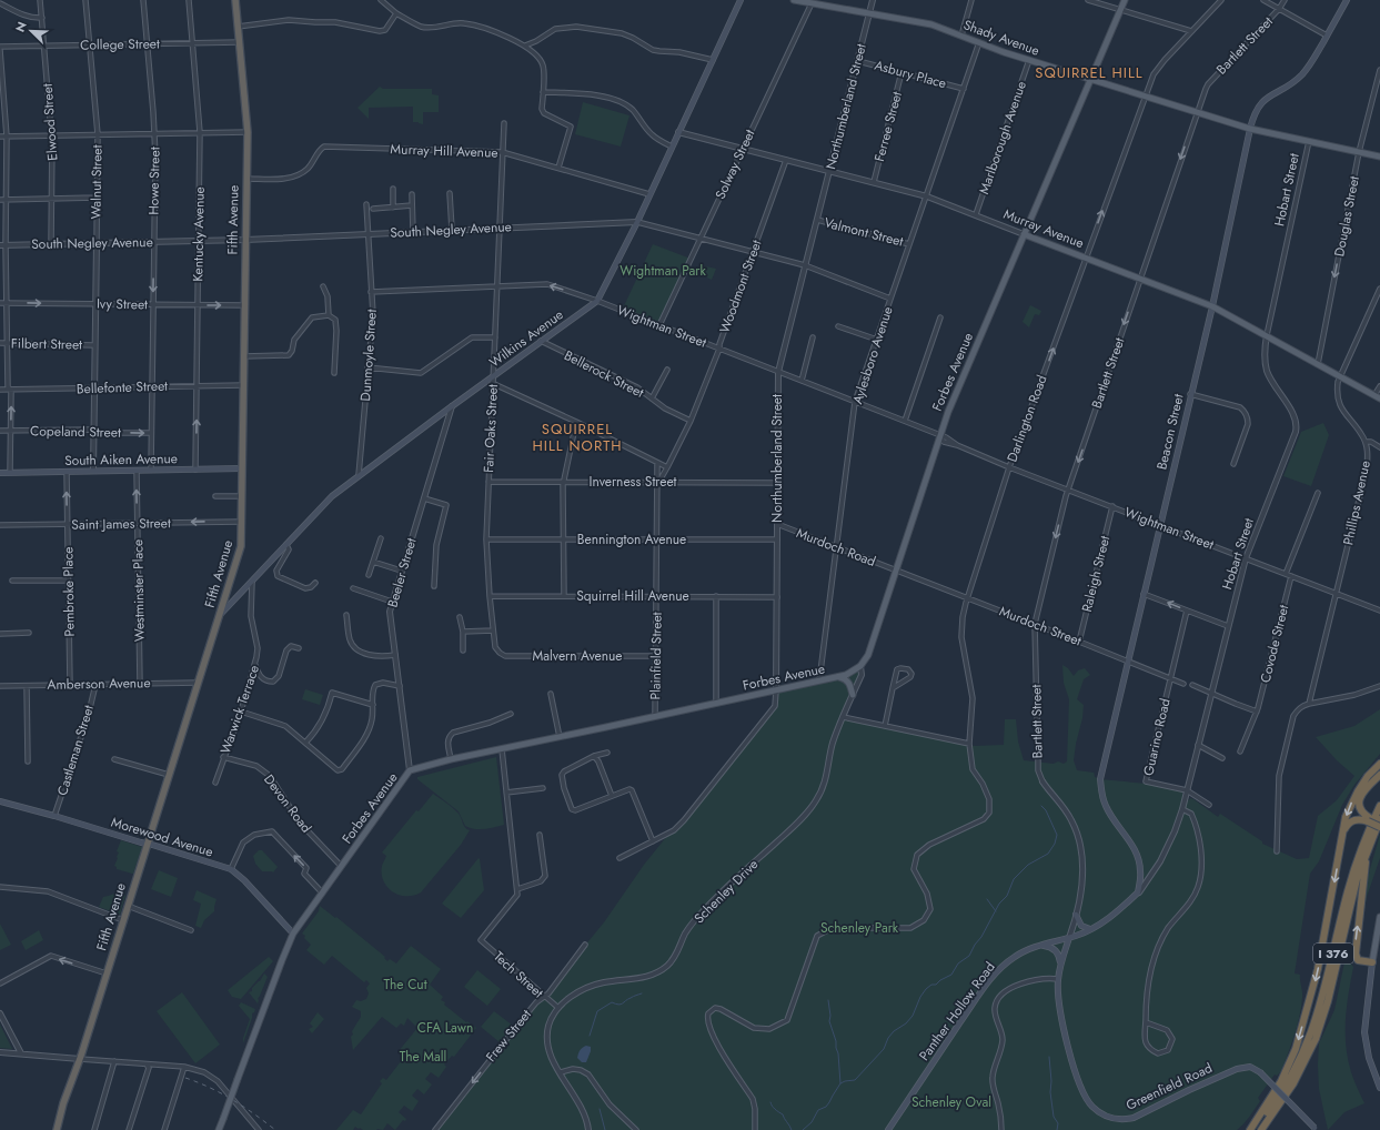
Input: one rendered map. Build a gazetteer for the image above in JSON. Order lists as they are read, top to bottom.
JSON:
{
  "streets": {
    "highway": ["Fifth Avenue", "I 376"],
    "main road": [
      "Shady Avenue",
      "Hobart Street",
      "Murray Avenue",
      "Wilkins Avenue",
      "Forbes Avenue",
      "Beacon Street",
      "South Aiken Avenue",
      "Morewood Avenue",
      "Panther Hollow Road",
      "Greenfield Road"
    ],
    "street": [
      "College Street",
      "Bartlett Street",
      "Asbury Place",
      "Northumberland Street",
      "Elwood Street",
      "Ferree Street",
      "Marlborough Avenue",
      "Murray Hill Avenue",
      "Solway Street",
      "Howe Street",
      "Walnut Street",
      "Douglas Street",
      "South Negley Avenue",
      "Valmont Street",
      "Kentucky Avenue",
      "Woodmont Street",
      "Ivy Street",
      "Wightman Street",
      "Filbert Street",
      "Dunmoyle Street",
      "Aylesboro Avenue",
      "Bellerock Street",
      "Bellefonte Street",
      "Darlington Road",
      "Fair Oaks Street",
      "Copeland Street",
      "Inverness Street",
      "Phillips Avenue",
      "Saint James Street",
      "Bennington Avenue",
      "Murdoch Road",
      "Beeler Street",
      "Raleigh Street",
      "Westminster Place",
      "Pembroke Place",
      "Squirrel Hill Avenue",
      "Murdoch Street",
      "Covode Street",
      "Malvern Avenue",
      "Plainfield Street",
      "Amberson Avenue",
      "Warwick Terrace",
      "Guarino Road",
      "Castleman Street",
      "Devon Road",
      "Schenley Drive",
      "Tech Street",
      "Frew Street"
    ]
  },
  "crossings": [
    ["Shady Avenue", "Bartlett Street"],
    ["Shady Avenue", "Northumberland Street"],
    ["Shady Avenue", "Marlborough Avenue"],
    ["Shady Avenue", "Solway Street"],
    ["Shady Avenue", "Hobart Street"],
    ["Shady Avenue", "Douglas Street"],
    ["Shady Avenue", "Aylesboro Avenue"],
    ["Shady Avenue", "Forbes Avenue"],
    ["Shady Avenue", "Darlington Road"],
    ["Shady Avenue", "Beacon Street"],
    ["College Street", "Elwood Street"],
    ["College Street", "Howe Street"],
    ["College Street", "Walnut Street"],
    ["College Street", "Fifth Avenue"],
    ["College Street", "Kentucky Avenue"],
    ["Bartlett Street", "Murray Avenue"],
    ["Bartlett Street", "Wightman Street"],
    ["Bartlett Street", "Murdoch Street"],
    ["Asbury Place", "Northumberland Street"],
    ["Asbury Place", "Ferree Street"],
    ["Asbury Place", "Aylesboro Avenue"],
    ["Northumberland Street", "Murray Avenue"],
    ["Northumberland Street", "South Negley Avenue"],
    ["Northumberland Street", "Valmont Street"],
    ["Northumberland Street", "Wightman Street"],
    ["Northumberland Street", "Forbes Avenue"],
    ["Northumberland Street", "Inverness Street"],
    ["Northumberland Street", "Bennington Avenue"],
    ["Northumberland Street", "Murdoch Road"],
    ["Northumberland Street", "Squirrel Hill Avenue"],
    ["Elwood Street", "South Negley Avenue"],
    ["Ferree Street", "Murray Avenue"],
    ["Marlborough Avenue", "Murray Avenue"],
    ["Murray Hill Avenue", "Fifth Avenue"],
    ["Murray Hill Avenue", "Wilkins Avenue"],
    ["Murray Hill Avenue", "Fair Oaks Street"],
    ["Solway Street", "Murray Avenue"],
    ["Solway Street", "South Negley Avenue"],
    ["Solway Street", "Wightman Street"],
    ["Howe Street", "South Negley Avenue"],
    ["Howe Street", "Ivy Street"],
    ["Howe Street", "Bellefonte Street"],
    ["Howe Street", "Copeland Street"],
    ["Howe Street", "South Aiken Avenue"],
    ["Walnut Street", "South Negley Avenue"],
    ["Walnut Street", "Ivy Street"],
    ["Walnut Street", "Filbert Street"],
    ["Walnut Street", "Bellefonte Street"],
    ["Walnut Street", "Copeland Street"],
    ["Walnut Street", "South Aiken Avenue"],
    ["Hobart Street", "Murray Avenue"],
    ["Hobart Street", "Wightman Street"],
    ["Hobart Street", "Beacon Street"],
    ["Hobart Street", "Guarino Road"],
    ["Hobart Street", "Panther Hollow Road"],
    ["Hobart Street", "Greenfield Road"],
    ["Douglas Street", "Murray Avenue"],
    ["Fifth Avenue", "South Negley Avenue"],
    ["Fifth Avenue", "Ivy Street"],
    ["Fifth Avenue", "Wilkins Avenue"],
    ["Fifth Avenue", "Bellefonte Street"],
    ["Fifth Avenue", "South Aiken Avenue"],
    ["Fifth Avenue", "Saint James Street"],
    ["Fifth Avenue", "Amberson Avenue"],
    ["Fifth Avenue", "Morewood Avenue"],
    ["Murray Avenue", "Woodmont Street"],
    ["Murray Avenue", "Wilkins Avenue"],
    ["Murray Avenue", "Aylesboro Avenue"],
    ["Murray Avenue", "Forbes Avenue"],
    ["Murray Avenue", "Darlington Road"],
    ["Murray Avenue", "Beacon Street"],
    ["Murray Avenue", "Phillips Avenue"],
    ["South Negley Avenue", "Kentucky Avenue"],
    ["South Negley Avenue", "Woodmont Street"],
    ["South Negley Avenue", "Wilkins Avenue"],
    ["South Negley Avenue", "Dunmoyle Street"],
    ["South Negley Avenue", "Aylesboro Avenue"],
    ["South Negley Avenue", "Fair Oaks Street"],
    ["Valmont Street", "Aylesboro Avenue"],
    ["Kentucky Avenue", "Ivy Street"],
    ["Kentucky Avenue", "Bellefonte Street"],
    ["Kentucky Avenue", "South Aiken Avenue"],
    ["Woodmont Street", "Wightman Street"],
    ["Woodmont Street", "Bellerock Street"],
    ["Woodmont Street", "Inverness Street"],
    ["Woodmont Street", "Plainfield Street"],
    ["Wightman Street", "Wilkins Avenue"],
    ["Wightman Street", "Dunmoyle Street"],
    ["Wightman Street", "Aylesboro Avenue"],
    ["Wightman Street", "Forbes Avenue"],
    ["Wightman Street", "Darlington Road"],
    ["Wightman Street", "Fair Oaks Street"],
    ["Wightman Street", "Beacon Street"],
    ["Wightman Street", "Phillips Avenue"],
    ["Wightman Street", "Raleigh Street"],
    ["Wightman Street", "Covode Street"],
    ["Wilkins Avenue", "Dunmoyle Street"],
    ["Wilkins Avenue", "Bellerock Street"],
    ["Wilkins Avenue", "Fair Oaks Street"],
    ["Wilkins Avenue", "Beeler Street"],
    ["Wilkins Avenue", "Warwick Terrace"],
    ["Aylesboro Avenue", "Forbes Avenue"],
    ["Aylesboro Avenue", "Murdoch Road"],
    ["Forbes Avenue", "Murdoch Road"],
    ["Forbes Avenue", "Beeler Street"],
    ["Forbes Avenue", "Murdoch Street"],
    ["Forbes Avenue", "Plainfield Street"],
    ["Forbes Avenue", "Devon Road"],
    ["Forbes Avenue", "Morewood Avenue"],
    ["Forbes Avenue", "Schenley Drive"],
    ["Darlington Road", "Murdoch Street"],
    ["Fair Oaks Street", "Inverness Street"],
    ["Fair Oaks Street", "Bennington Avenue"],
    ["Fair Oaks Street", "Squirrel Hill Avenue"],
    ["Fair Oaks Street", "Malvern Avenue"],
    ["Beacon Street", "Murdoch Street"],
    ["South Aiken Avenue", "Westminster Place"],
    ["South Aiken Avenue", "Pembroke Place"],
    ["Inverness Street", "Plainfield Street"],
    ["Saint James Street", "Westminster Place"],
    ["Saint James Street", "Pembroke Place"],
    ["Bennington Avenue", "Plainfield Street"],
    ["Murdoch Road", "Murdoch Street"],
    ["Raleigh Street", "Murdoch Street"],
    ["Westminster Place", "Amberson Avenue"],
    ["Pembroke Place", "Amberson Avenue"],
    ["Squirrel Hill Avenue", "Plainfield Street"],
    ["Murdoch Street", "Guarino Road"],
    ["Malvern Avenue", "Plainfield Street"],
    ["Amberson Avenue", "Castleman Street"],
    ["Warwick Terrace", "Devon Road"],
    ["Castleman Street", "Morewood Avenue"],
    ["Schenley Drive", "Tech Street"],
    ["Tech Street", "Frew Street"],
    ["Panther Hollow Road", "Greenfield Road"]
  ],
  "one_way": [
    "Bartlett Street",
    "Douglas Street",
    "Ivy Street",
    "Copeland Street",
    "Saint James Street",
    "Frew Street"
  ],
  "districts": ["SQUIRREL HILL", "SQUIRREL HILL NORTH"],
  "parks": [
    "Wightman Park",
    "Schenley Park",
    "The Cut",
    "CFA Lawn",
    "The Mall",
    "Schenley Oval"
  ],
  "north": "top left"
}
